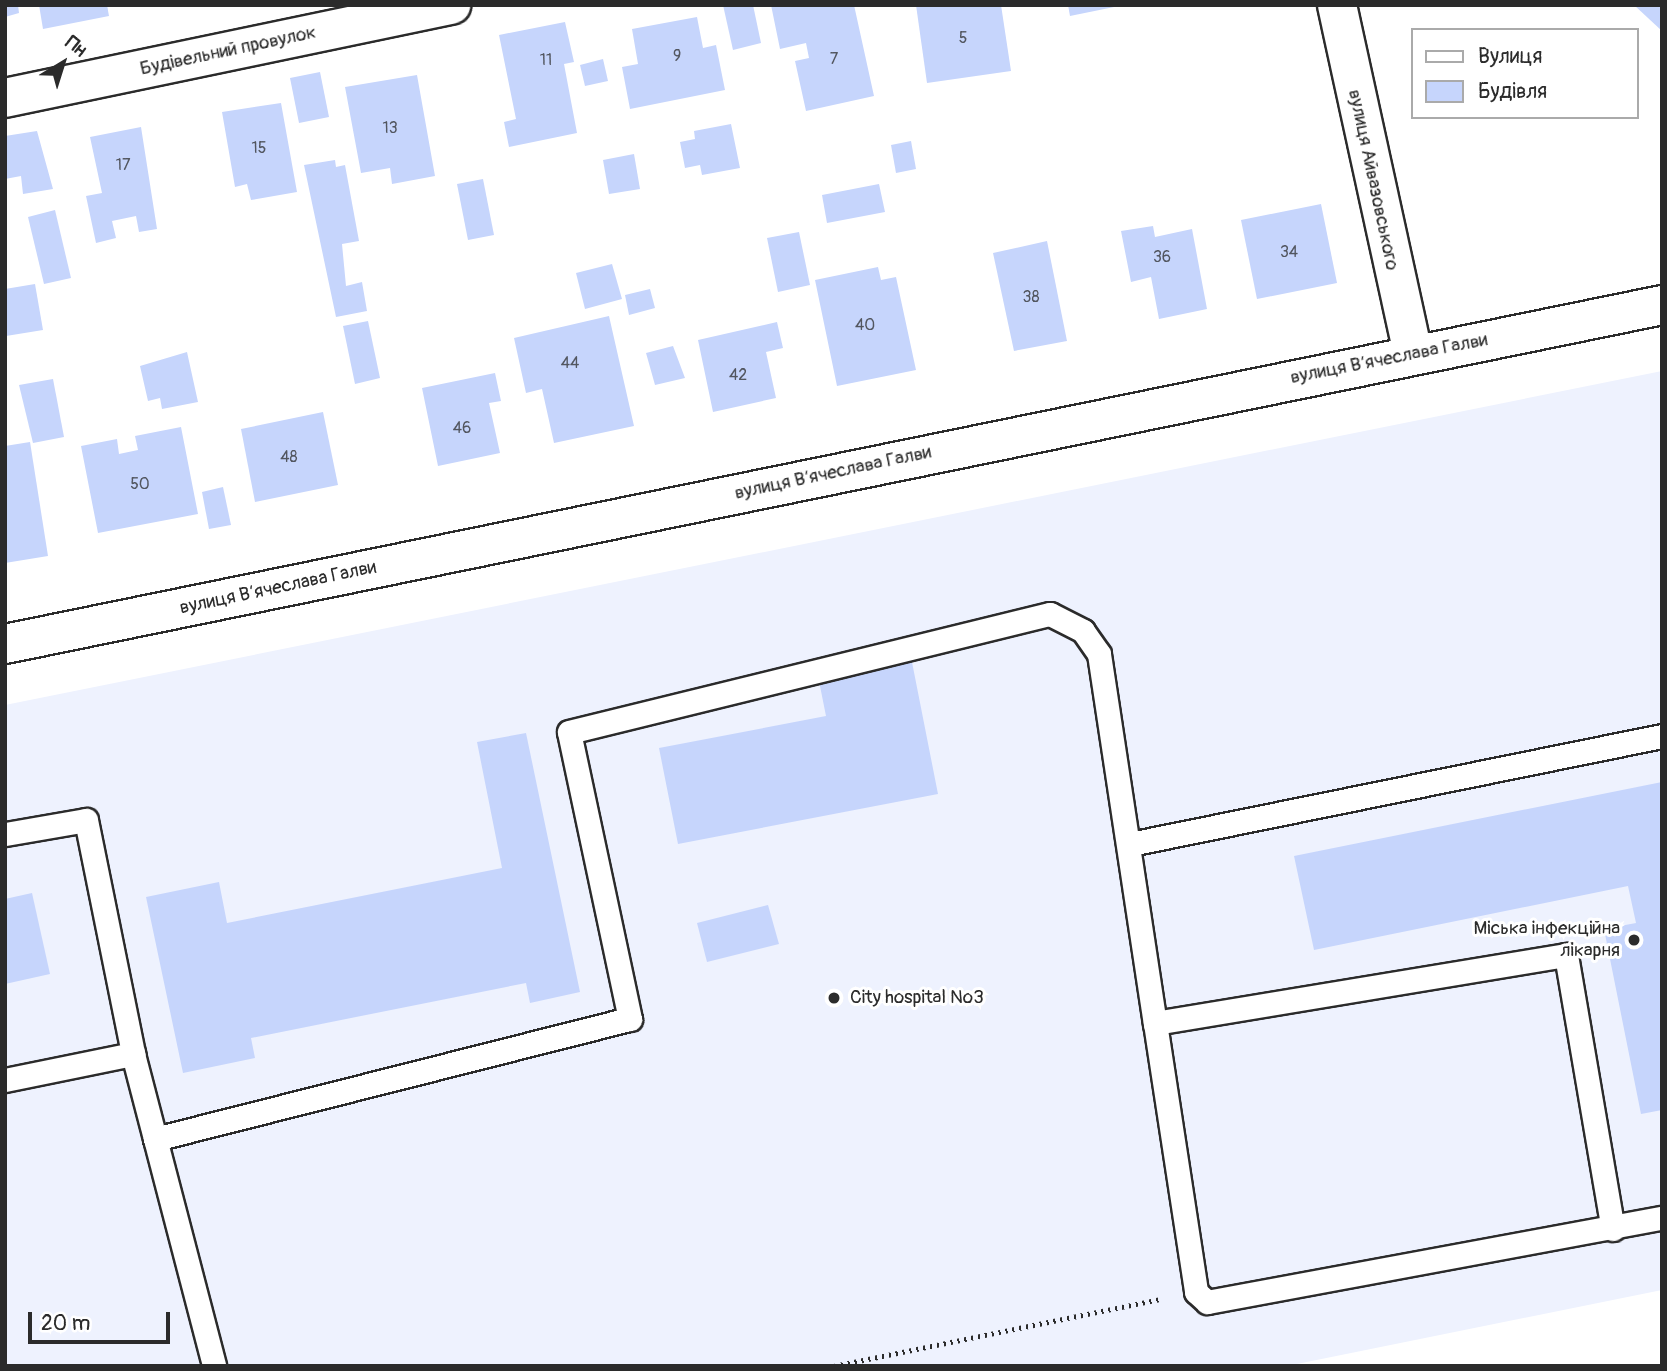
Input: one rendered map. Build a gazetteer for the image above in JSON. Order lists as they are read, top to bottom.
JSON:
{
  "streets": {
    "street": ["Будівельний провулок", "вулиця Айвазовського", "вулиця Вʼячеслава Галви"]
  },
  "crossings": [
    ["вулиця Айвазовського", "вулиця Вʼячеслава Галви"]
  ],
  "places": ["Міська інфекційна лікарня", "City hospital №3"],
  "house_numbers": [
    "5",
    "9",
    "7",
    "11",
    "13",
    "15",
    "17",
    "34",
    "36",
    "38",
    "40",
    "44",
    "42",
    "46",
    "48",
    "50"
  ],
  "legend": ["Вулиця", "Будівля"],
  "scale_bar": "20 m",
  "north": "top right"
}
